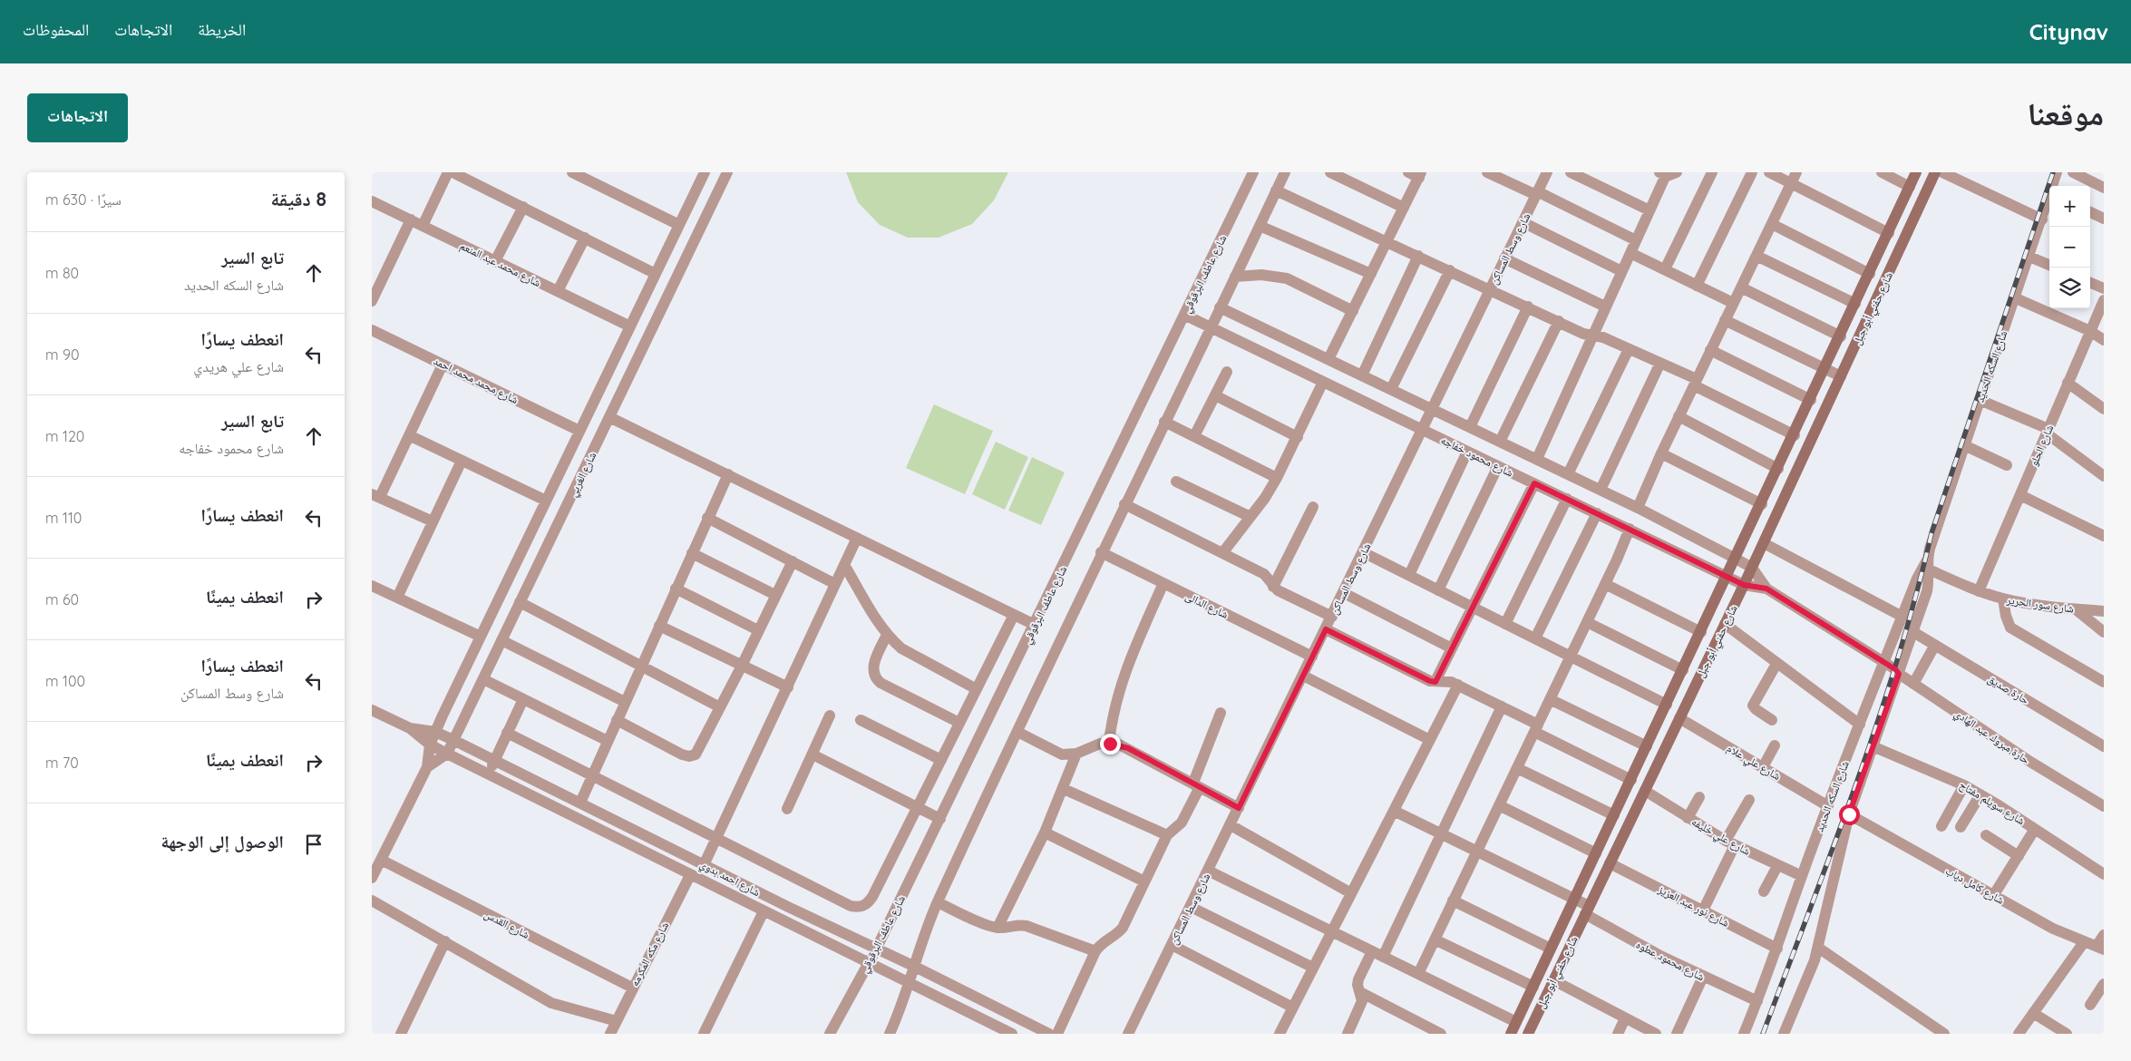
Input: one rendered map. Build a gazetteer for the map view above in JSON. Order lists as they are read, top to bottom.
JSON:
{
  "streets": {
    "street": [
      "شارع وسط المساكن",
      "شارع محمد عبد المنعم",
      "شارع عاطف البرقوقي",
      "شارع حفني أبو جبل",
      "شارع السكه الحديد",
      "شارع محمد محمد احمد",
      "شارع الحلو",
      "شارع محمود خفاجه",
      "شارع الغربي",
      "شارع سور الحرير",
      "شارع الدالى",
      "حارة صديق",
      "حارة مبروك عبد الهادي",
      "شارع علي علام",
      "شارع سويلم مفتاح",
      "شارع علي خليفه",
      "شارع احمد بدوي",
      "شارع كامل دياب",
      "شارع نور عبد العزيز",
      "شارع القدس",
      "شارع مكه المكرمه",
      "شارع محمود عطوه"
    ]
  },
  "crossings": [
    ["شارع وسط المساكن", "شارع محمود خفاجه"],
    ["شارع وسط المساكن", "شارع الدالى"],
    ["شارع محمد عبد المنعم", "شارع الغربي"],
    ["شارع عاطف البرقوقي", "شارع محمود خفاجه"],
    ["شارع عاطف البرقوقي", "شارع احمد بدوي"],
    ["شارع حفني أبو جبل", "شارع محمود خفاجه"],
    ["شارع حفني أبو جبل", "شارع علي علام"],
    ["شارع حفني أبو جبل", "شارع علي خليفه"],
    ["شارع حفني أبو جبل", "شارع نور عبد العزيز"],
    ["شارع حفني أبو جبل", "شارع محمود عطوه"],
    ["شارع السكه الحديد", "شارع سور الحرير"],
    ["شارع السكه الحديد", "حارة صديق"],
    ["شارع السكه الحديد", "حارة مبروك عبد الهادي"],
    ["شارع السكه الحديد", "شارع علي علام"],
    ["شارع السكه الحديد", "شارع سويلم مفتاح"],
    ["شارع السكه الحديد", "شارع علي خليفه"],
    ["شارع السكه الحديد", "شارع كامل دياب"],
    ["شارع السكه الحديد", "شارع نور عبد العزيز"],
    ["شارع السكه الحديد", "شارع محمود عطوه"],
    ["شارع محمد محمد احمد", "شارع الغربي"],
    ["شارع الحلو", "شارع سور الحرير"],
    ["شارع محمود خفاجه", "حارة مبروك عبد الهادي"],
    ["شارع الغربي", "شارع احمد بدوي"],
    ["شارع الغربي", "شارع القدس"],
    ["شارع احمد بدوي", "شارع مكه المكرمه"],
    ["شارع القدس", "شارع مكه المكرمه"]
  ],
  "page": {
    "header": "Citynav",
    "nav": ["الخريطة", "الاتجاهات", "المحفوظات"],
    "title": "موقعنا",
    "buttons": "الاتجاهات",
    "heading": ["8 دقيقة", "سيرًا · 630 m"],
    "map_buttons": ["+", "−"],
    "list": [
      ["تابع السير", "شارع السكه الحديد", "80 m"],
      ["انعطف يسارًا", "شارع علي هريدي", "90 m"],
      ["تابع السير", "شارع محمود خفاجه", "120 m"],
      ["انعطف يسارًا", "110 m"],
      ["انعطف يمينًا", "60 m"],
      ["انعطف يسارًا", "شارع وسط المساكن", "100 m"],
      ["انعطف يمينًا", "70 m"],
      "الوصول إلى الوجهة"
    ]
  }
}
